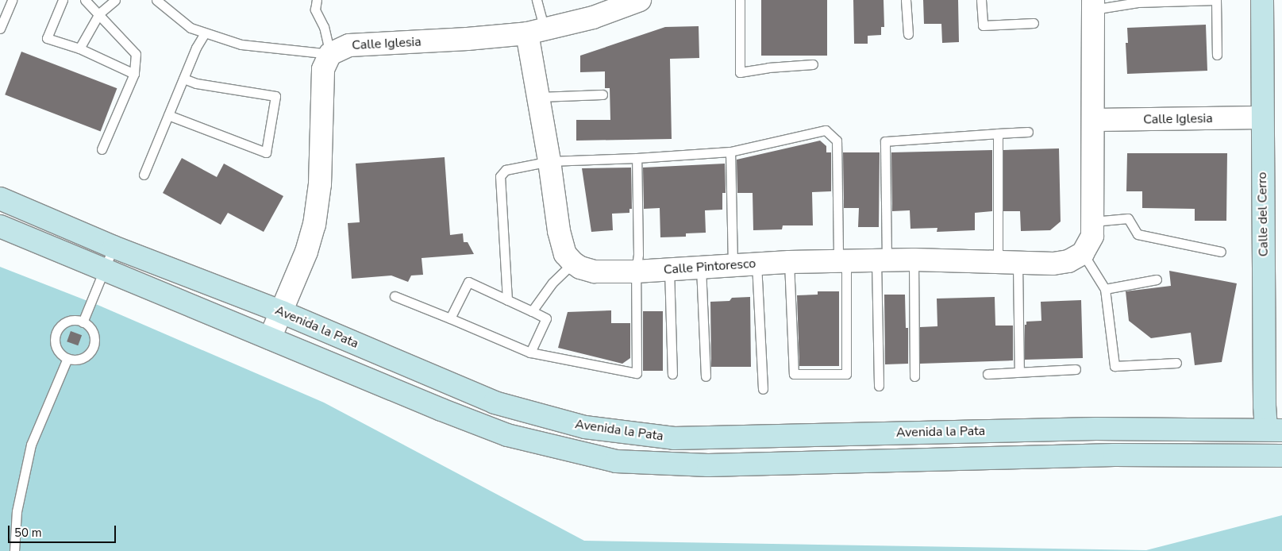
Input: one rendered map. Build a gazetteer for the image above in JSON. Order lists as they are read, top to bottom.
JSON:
{
  "streets": {
    "main road": ["Calle del Cerro", "Avenida la Pata"],
    "street": ["Calle Iglesia", "Calle Pintoresco"]
  },
  "crossings": [
    ["Calle Iglesia", "Calle del Cerro"],
    ["Calle del Cerro", "Avenida la Pata"]
  ],
  "scale_bar": "50 m"
}
